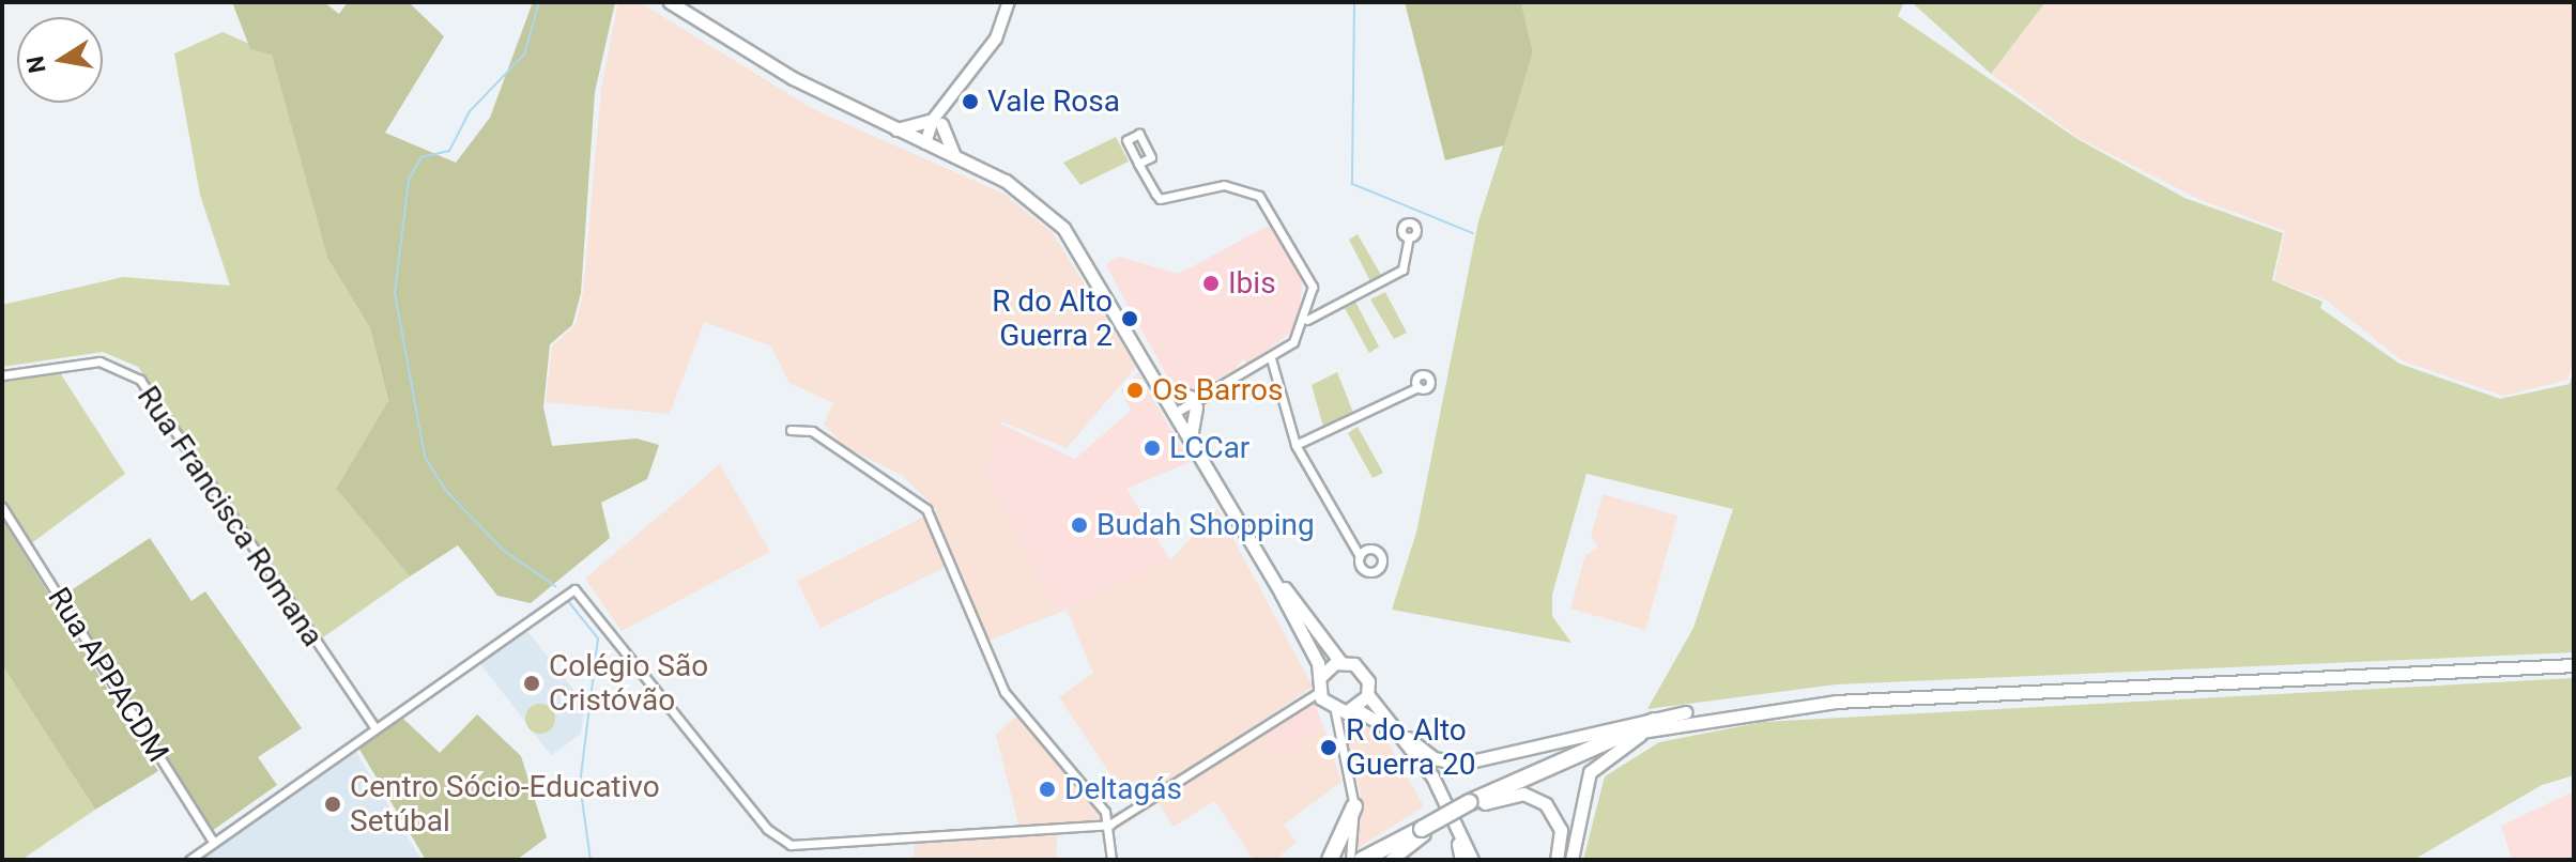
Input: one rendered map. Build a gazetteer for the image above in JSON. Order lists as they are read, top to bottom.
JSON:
{
  "streets": {
    "street": ["Rua Francisca Romana", "Rua APPACDM"]
  },
  "places": [
    "Vale Rosa",
    "Ibis",
    "R do Alto Guerra 2",
    "Os Barros",
    "LCCar",
    "Budah Shopping",
    "Colégio São Cristóvão",
    "R do Alto Guerra 20",
    "Deltagás",
    "Centro Sócio-Educativo Setúbal"
  ],
  "north": "left"
}
